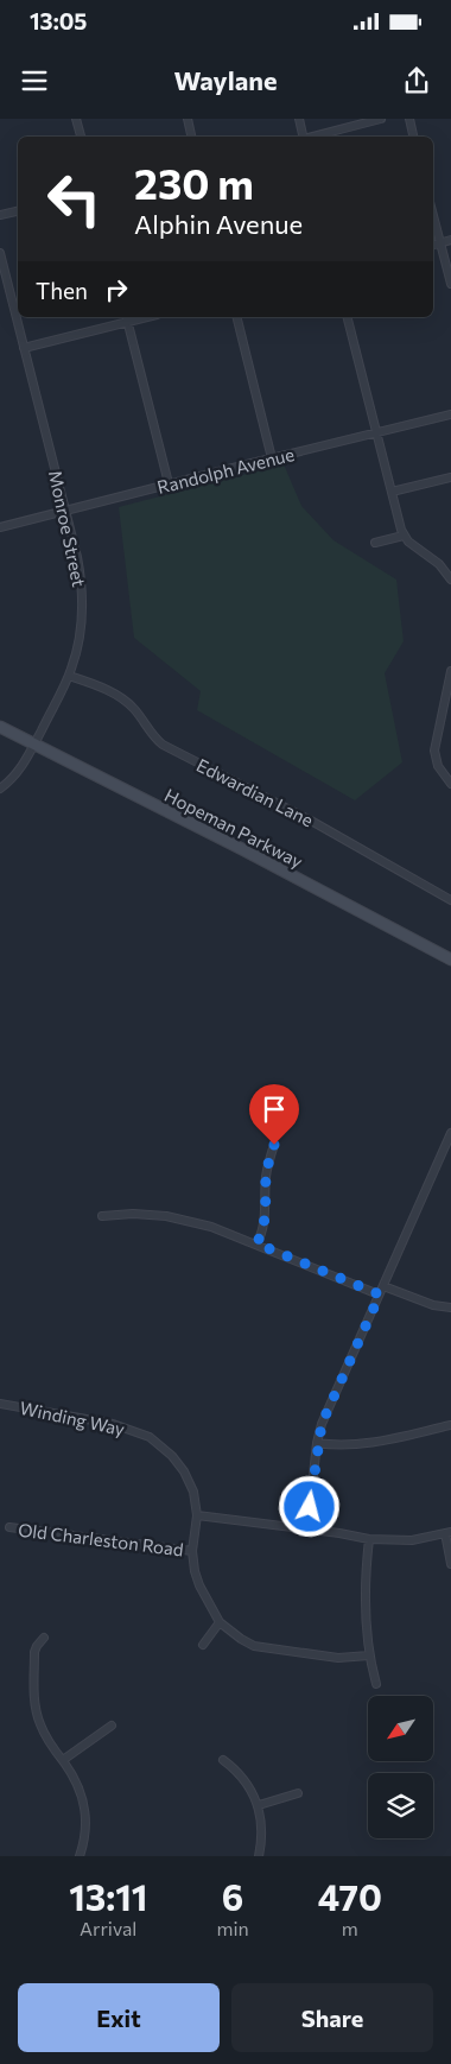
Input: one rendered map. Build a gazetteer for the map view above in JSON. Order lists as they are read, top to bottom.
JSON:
{
  "streets": {
    "main road": ["Hopeman Parkway"],
    "street": [
      "Randolph Avenue",
      "Monroe Street",
      "Edwardian Lane",
      "Winding Way",
      "Old Charleston Road"
    ]
  },
  "crossings": [
    ["Randolph Avenue", "Monroe Street"],
    ["Monroe Street", "Edwardian Lane"],
    ["Monroe Street", "Hopeman Parkway"],
    ["Winding Way", "Old Charleston Road"]
  ],
  "north": "bottom left",
  "page": {
    "status": "13:05",
    "header": "Waylane",
    "turn": ["230 m", "Alphin Avenue"],
    "then": "Then",
    "eta": [
      "13:11",
      "Arrival",
      "6",
      "min",
      "470",
      "m"
    ],
    "buttons": ["Exit", "Share"]
  }
}
